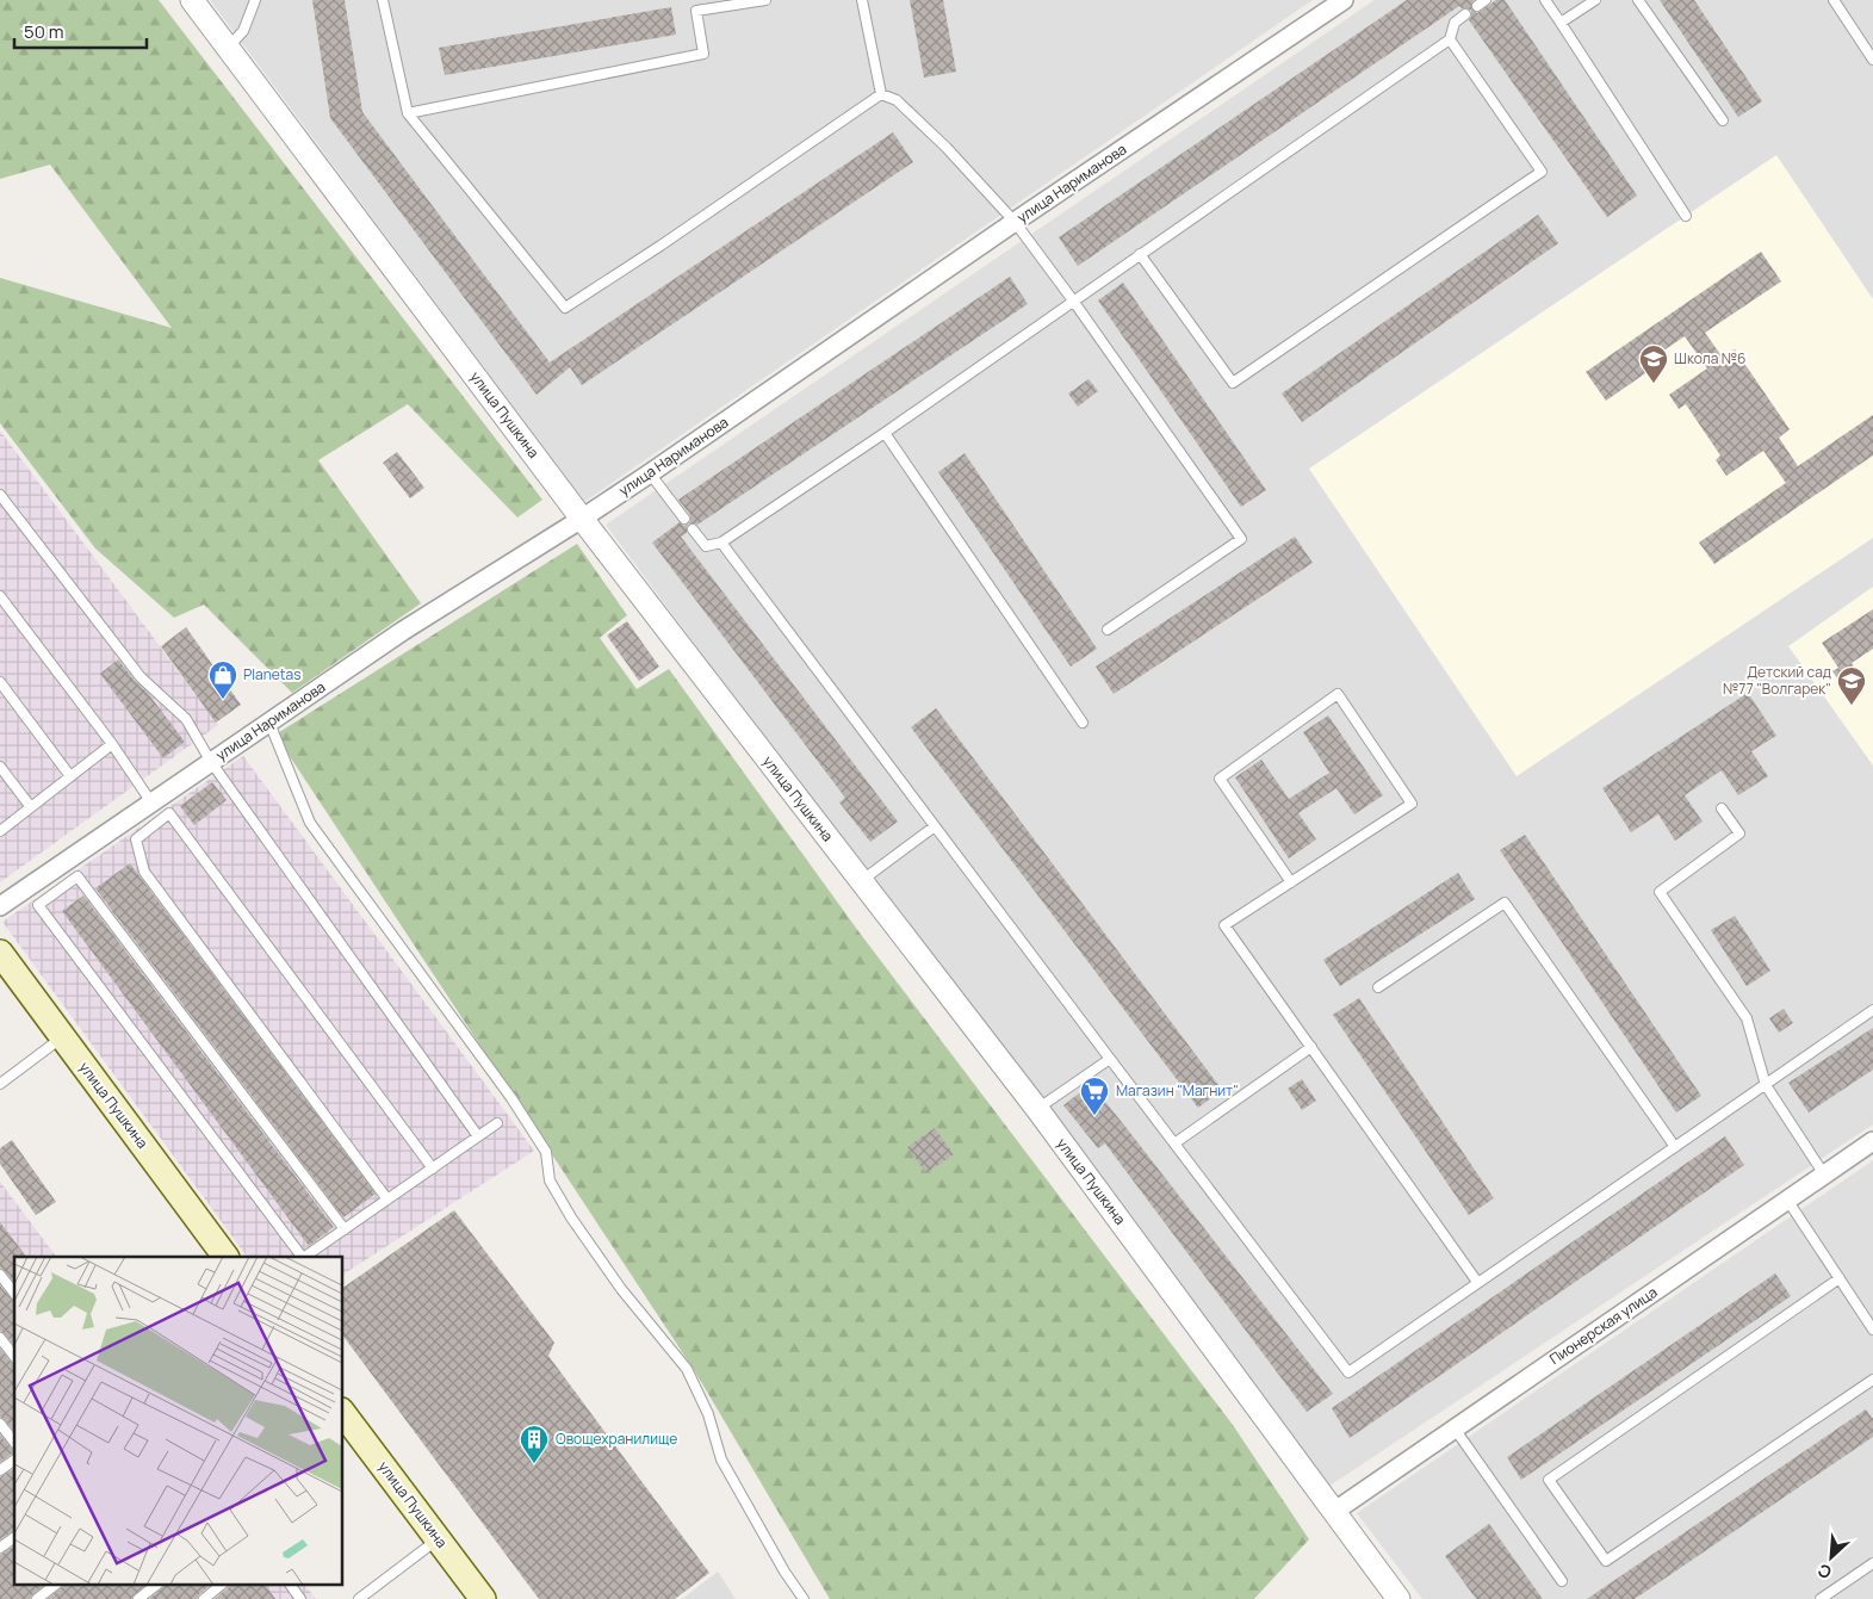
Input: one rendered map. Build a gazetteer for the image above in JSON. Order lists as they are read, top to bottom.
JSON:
{
  "streets": {
    "main road": ["улица Пушкина"],
    "street": ["улица Нариманова", "Пионерская улица"]
  },
  "crossings": [
    ["улица Нариманова", "улица Пушкина"],
    ["улица Пушкина", "Пионерская улица"]
  ],
  "places": {
    "school or university": ["Школа №6", "Детский сад №77 \"Волгарек\""],
    "shop": ["Planetas"],
    "supermarket": ["Магазин \"Магнит\""],
    "building": ["Овощехранилище"]
  },
  "scale_bar": "50 m",
  "north": "bottom left"
}
